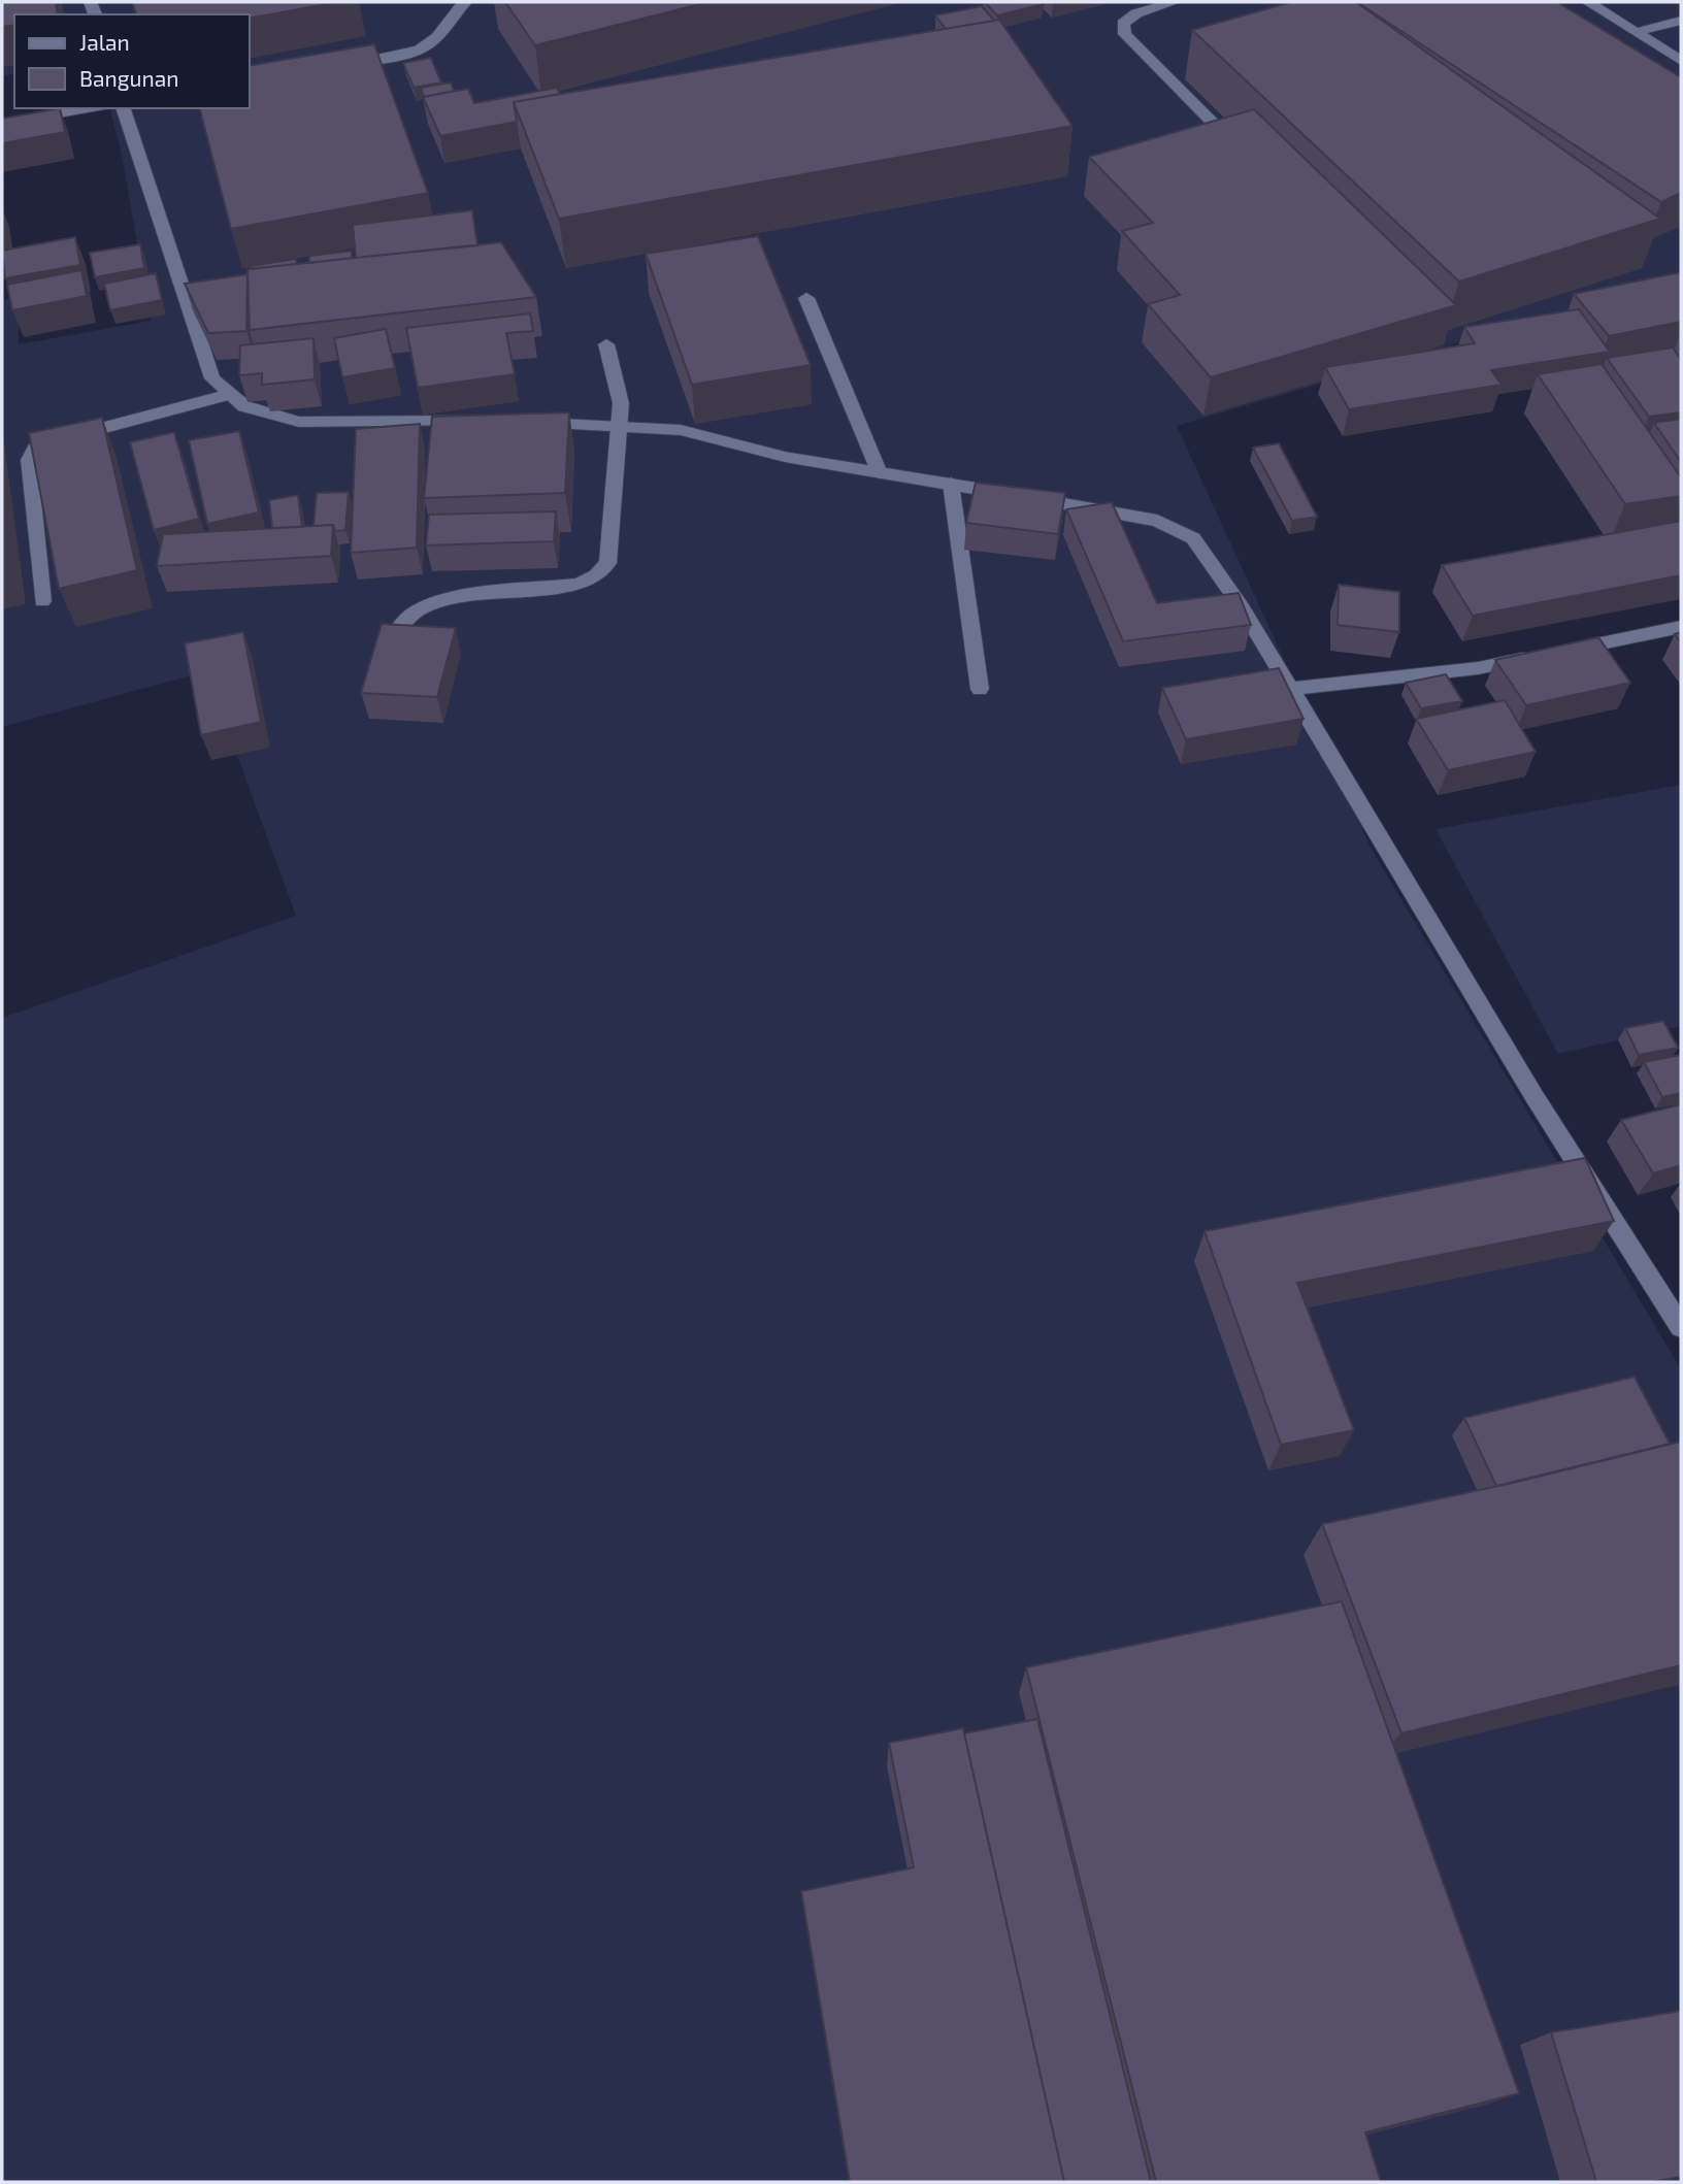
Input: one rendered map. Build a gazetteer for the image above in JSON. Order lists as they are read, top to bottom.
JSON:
{
  "legend": ["Jalan", "Bangunan"]
}
